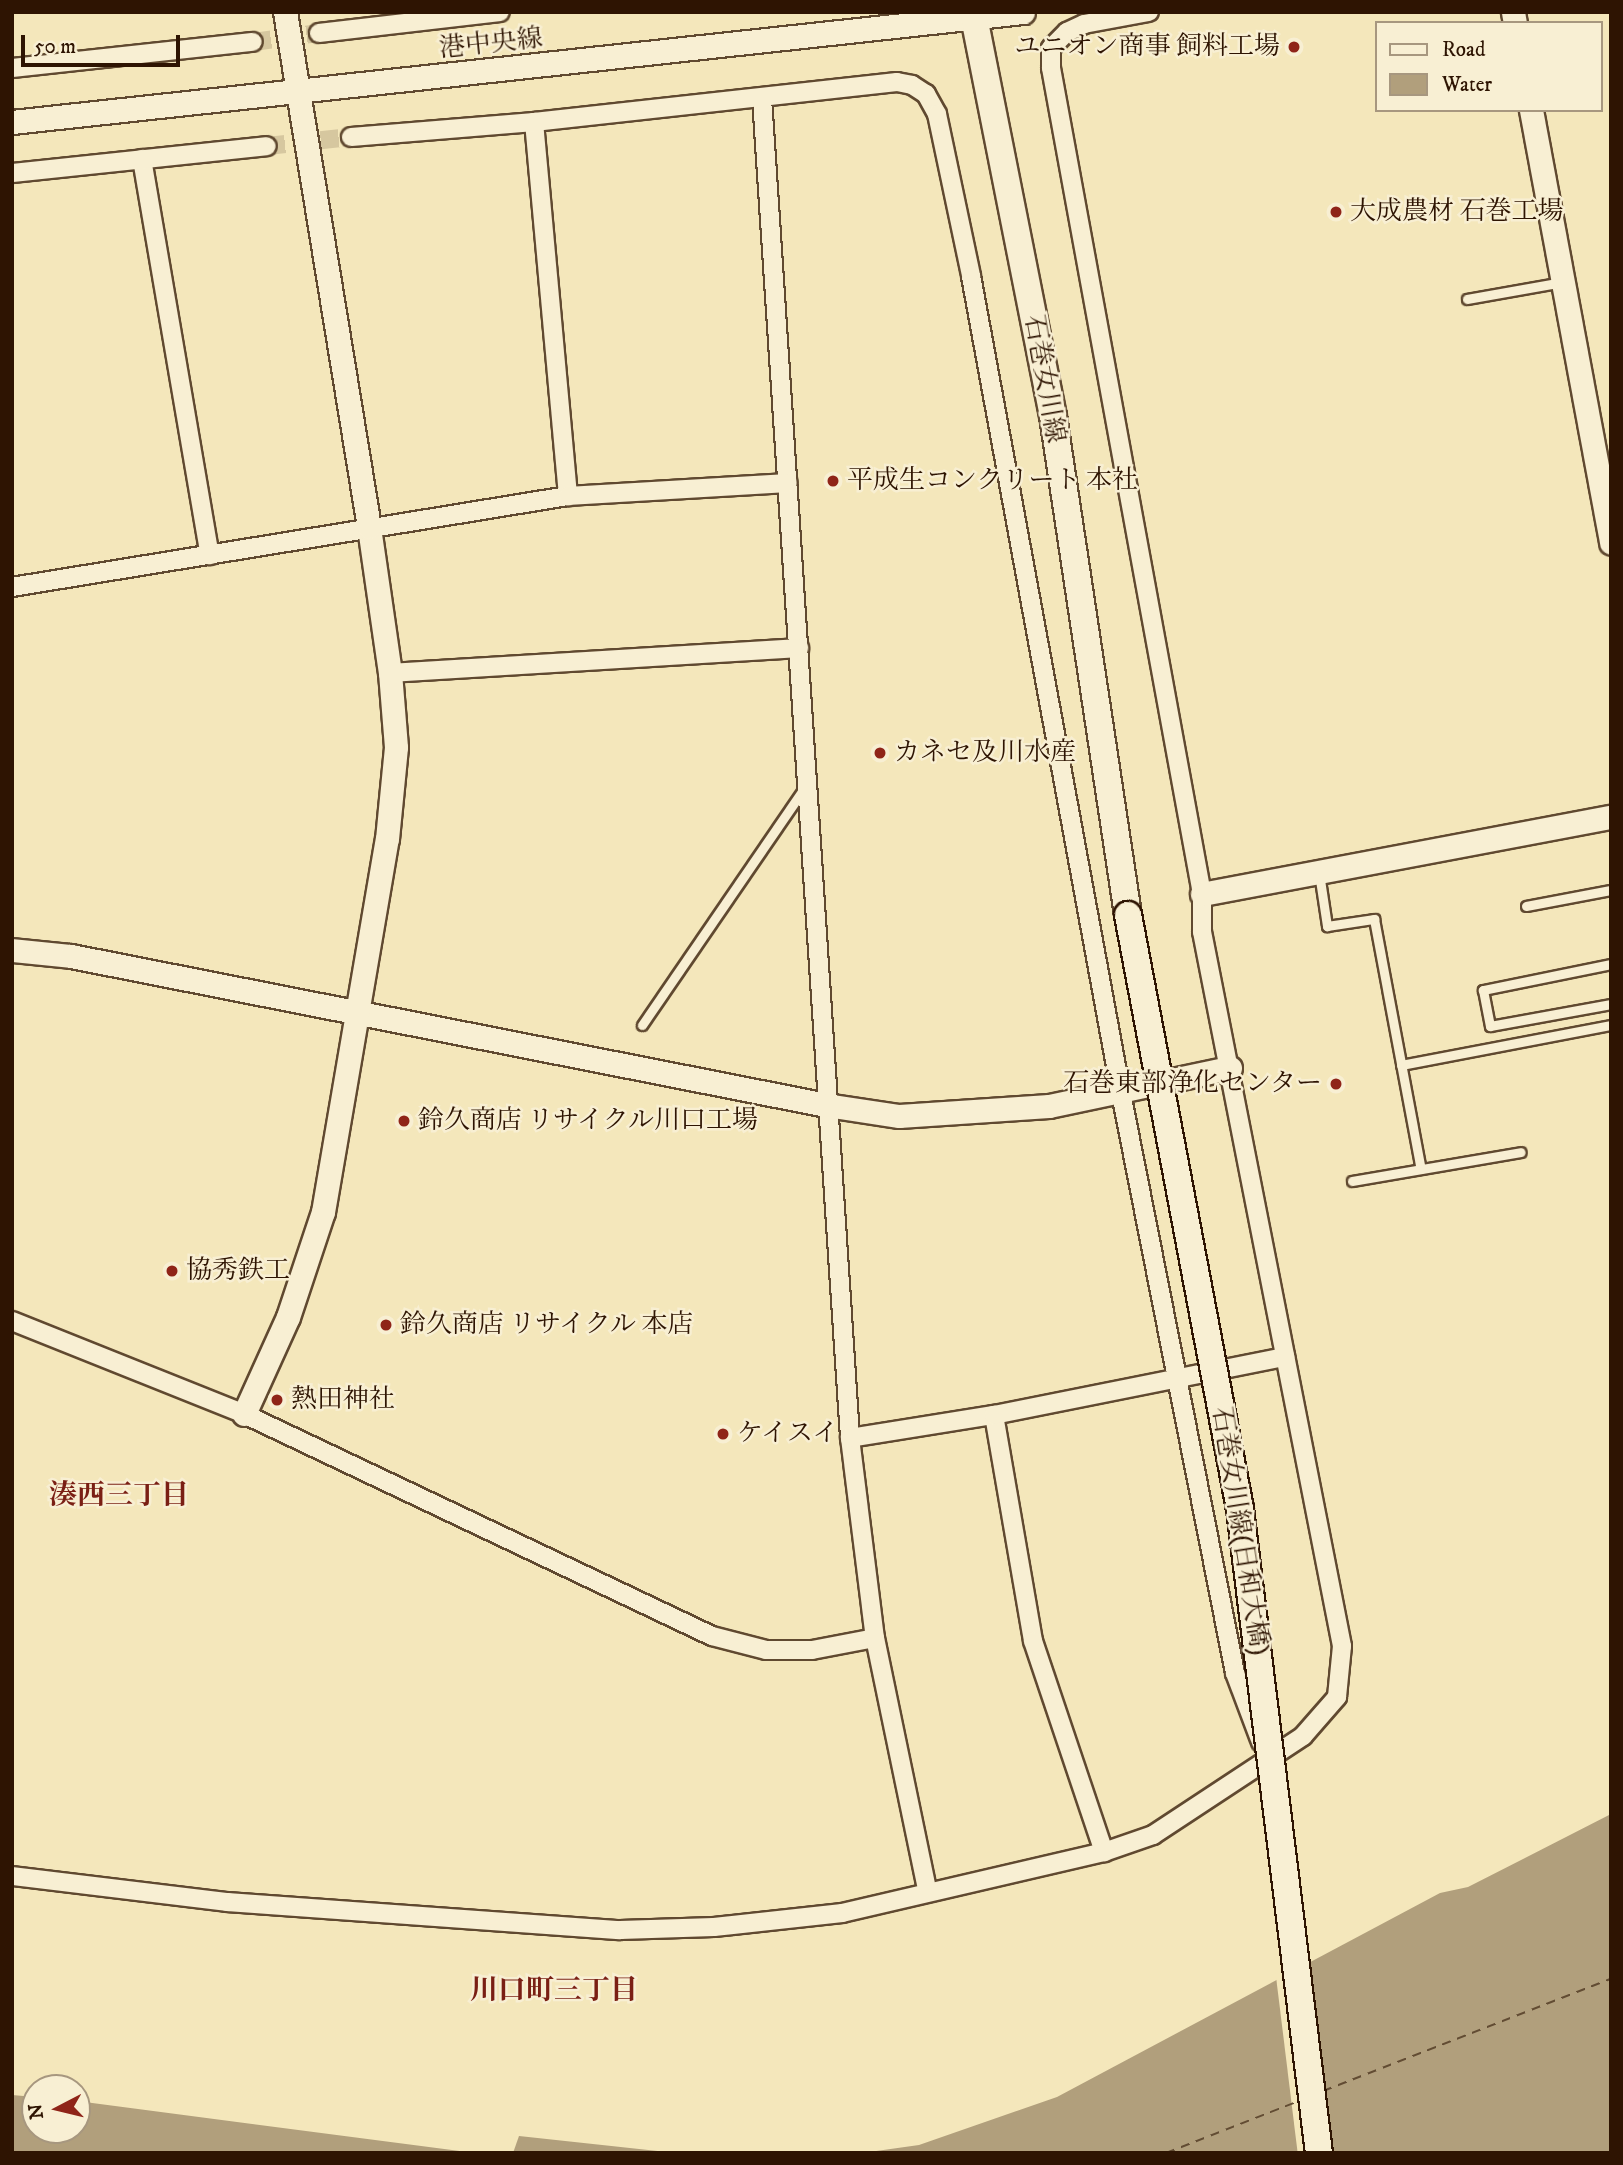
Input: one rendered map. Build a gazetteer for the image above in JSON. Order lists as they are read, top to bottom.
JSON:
{
  "streets": {
    "main road": ["石巻女川線", "石巻女川線(日和大橋)"],
    "street": ["港中央線"]
  },
  "crossings": [
    ["港中央線", "石巻女川線"],
    ["石巻女川線", "石巻女川線(日和大橋)"]
  ],
  "districts": ["湊西三丁目", "川口町三丁目"],
  "places": [
    "ユニオン商事 飼料工場",
    "大成農材 石巻工場",
    "平成生コンクリート 本社",
    "カネセ及川水産",
    "石巻東部浄化センター",
    "鈴久商店 リサイクル川口工場",
    "協秀鉄工",
    "鈴久商店 リサイクル 本店",
    "熱田神社",
    "ケイスイ"
  ],
  "legend": ["Road", "Water"],
  "scale_bar": "50 m",
  "north": "left"
}
